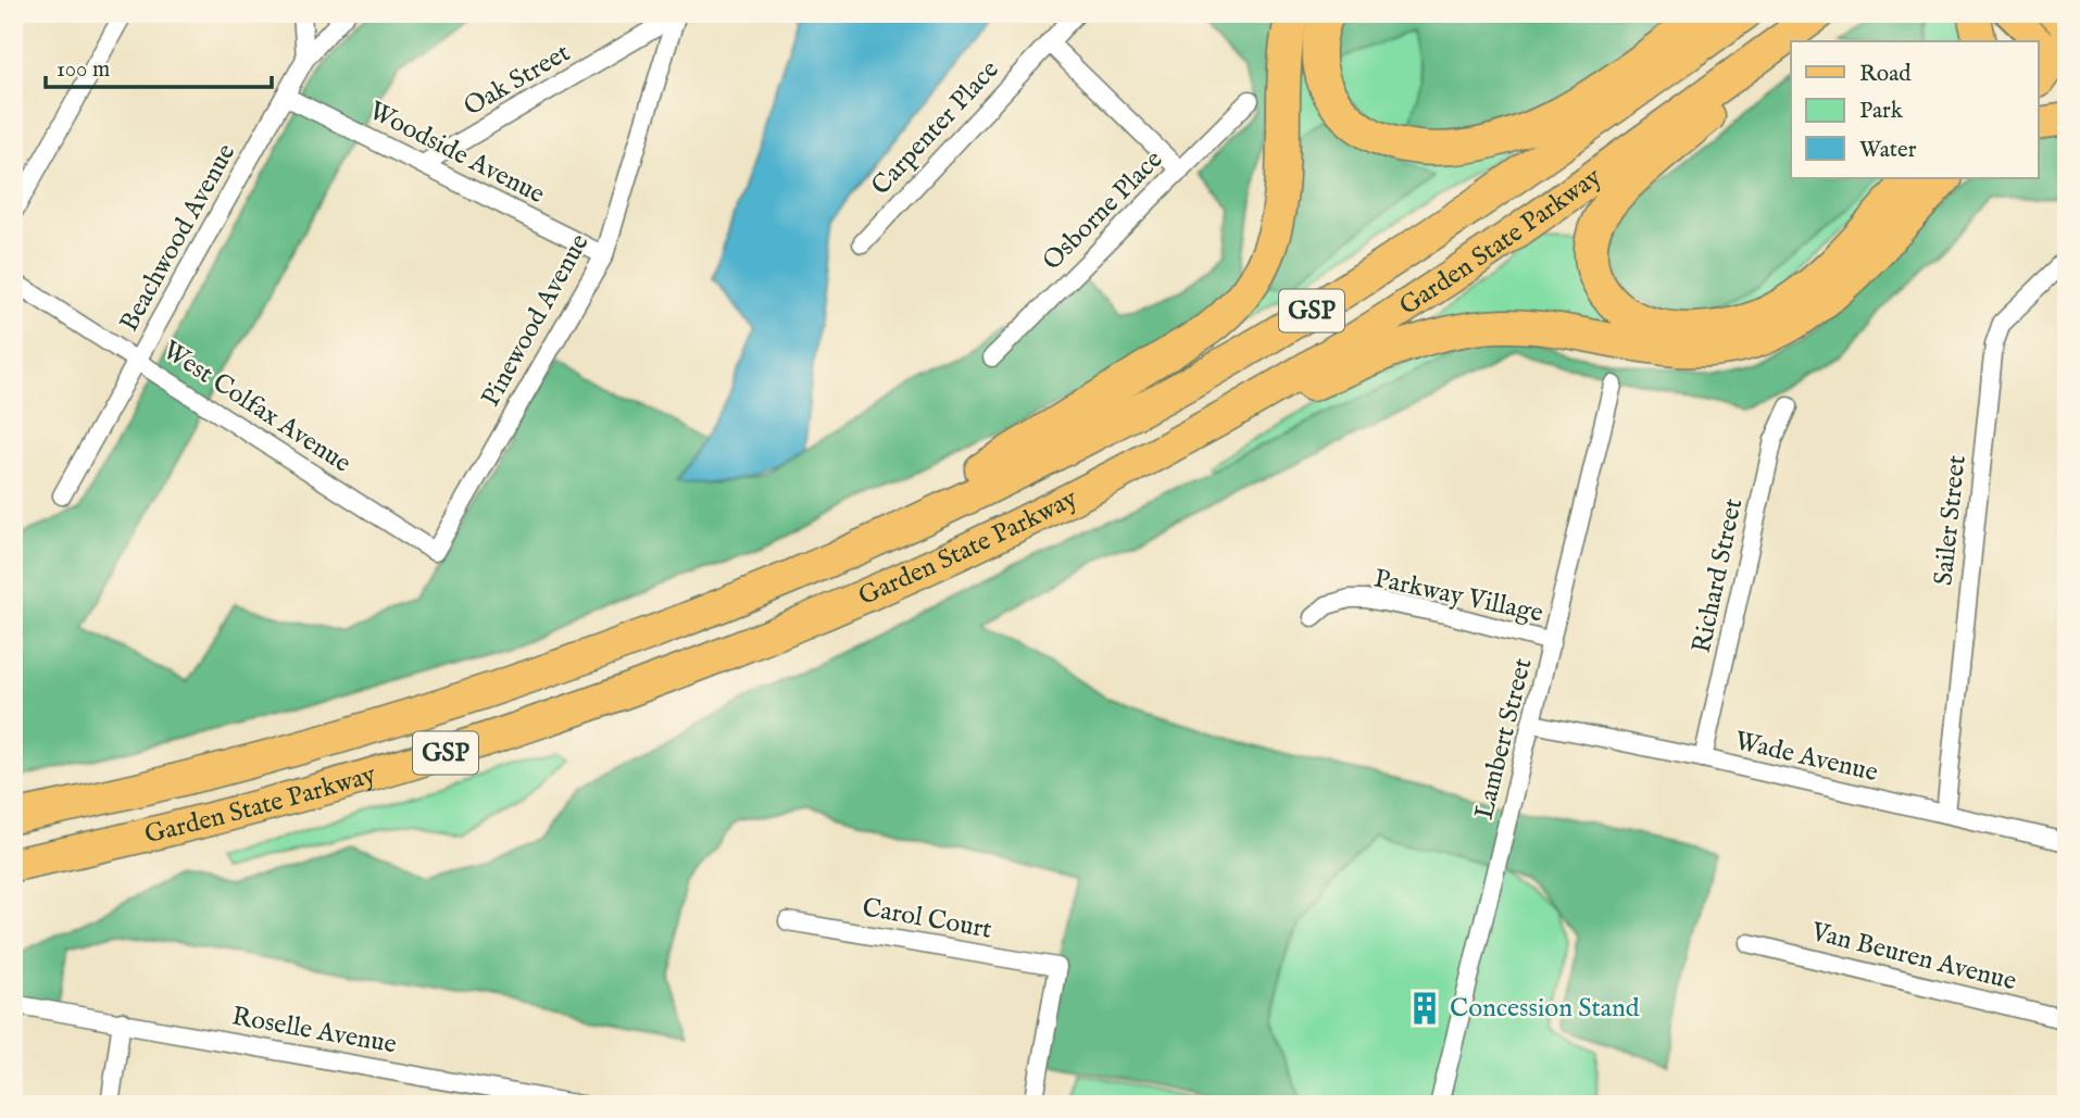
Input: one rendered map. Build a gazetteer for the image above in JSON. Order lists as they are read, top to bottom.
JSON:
{
  "streets": {
    "highway": ["Garden State Parkway", "GSP"],
    "street": [
      "Oak Street",
      "Carpenter Place",
      "Woodside Avenue",
      "Osborne Place",
      "Beachwood Avenue",
      "Pinewood Avenue",
      "West Colfax Avenue",
      "Sailer Street",
      "Richard Street",
      "Parkway Village",
      "Lambert Street",
      "Wade Avenue",
      "Carol Court",
      "Van Beuren Avenue",
      "Roselle Avenue"
    ]
  },
  "crossings": [
    ["Oak Street", "Woodside Avenue"],
    ["Oak Street", "Pinewood Avenue"],
    ["Woodside Avenue", "Beachwood Avenue"],
    ["Woodside Avenue", "Pinewood Avenue"],
    ["Beachwood Avenue", "West Colfax Avenue"],
    ["Pinewood Avenue", "West Colfax Avenue"],
    ["Sailer Street", "Wade Avenue"],
    ["Richard Street", "Wade Avenue"],
    ["Parkway Village", "Lambert Street"],
    ["Lambert Street", "Wade Avenue"]
  ],
  "places": {
    "building": ["Concession Stand"]
  },
  "legend": ["Road", "Park", "Water"],
  "scale_bar": "100 m"
}
